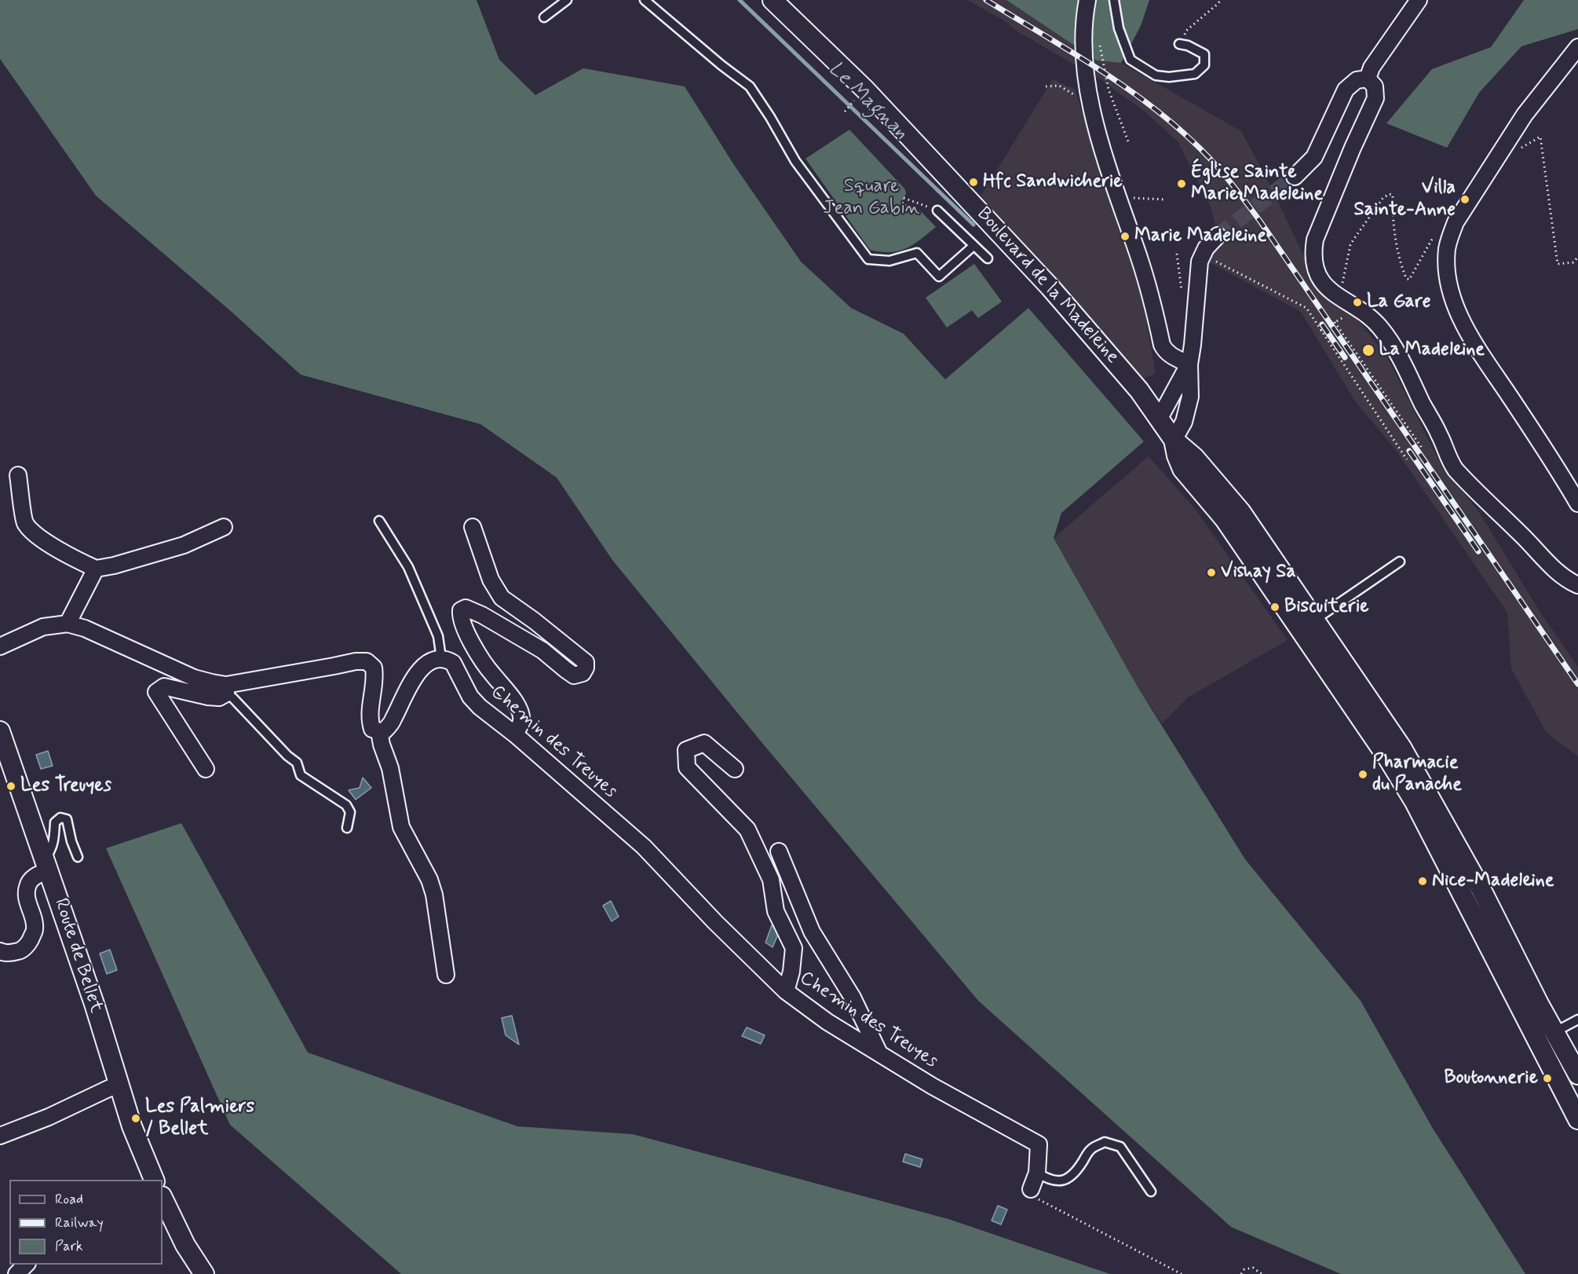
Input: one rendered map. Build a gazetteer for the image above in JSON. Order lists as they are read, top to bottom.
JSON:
{
  "streets": {
    "street": ["Boulevard de la Madeleine", "Chemin des Treuyes", "Route de Bellet"]
  },
  "water": ["Le Magnan"],
  "parks": ["Square Jean Gabin"],
  "places": [
    "Hfc Sandwicherie",
    "Église Sainte Marie Madeleine",
    "Villa Sainte-Anne",
    "Marie Madeleine",
    "La Gare",
    "La Madeleine",
    "Vishay Sa",
    "Biscuiterie",
    "Pharmacie du Panache",
    "Les Treuyes",
    "Nice-Madeleine",
    "Boutonnerie",
    "Les Palmiers / Bellet"
  ],
  "legend": ["Road", "Railway", "Park"]
}
